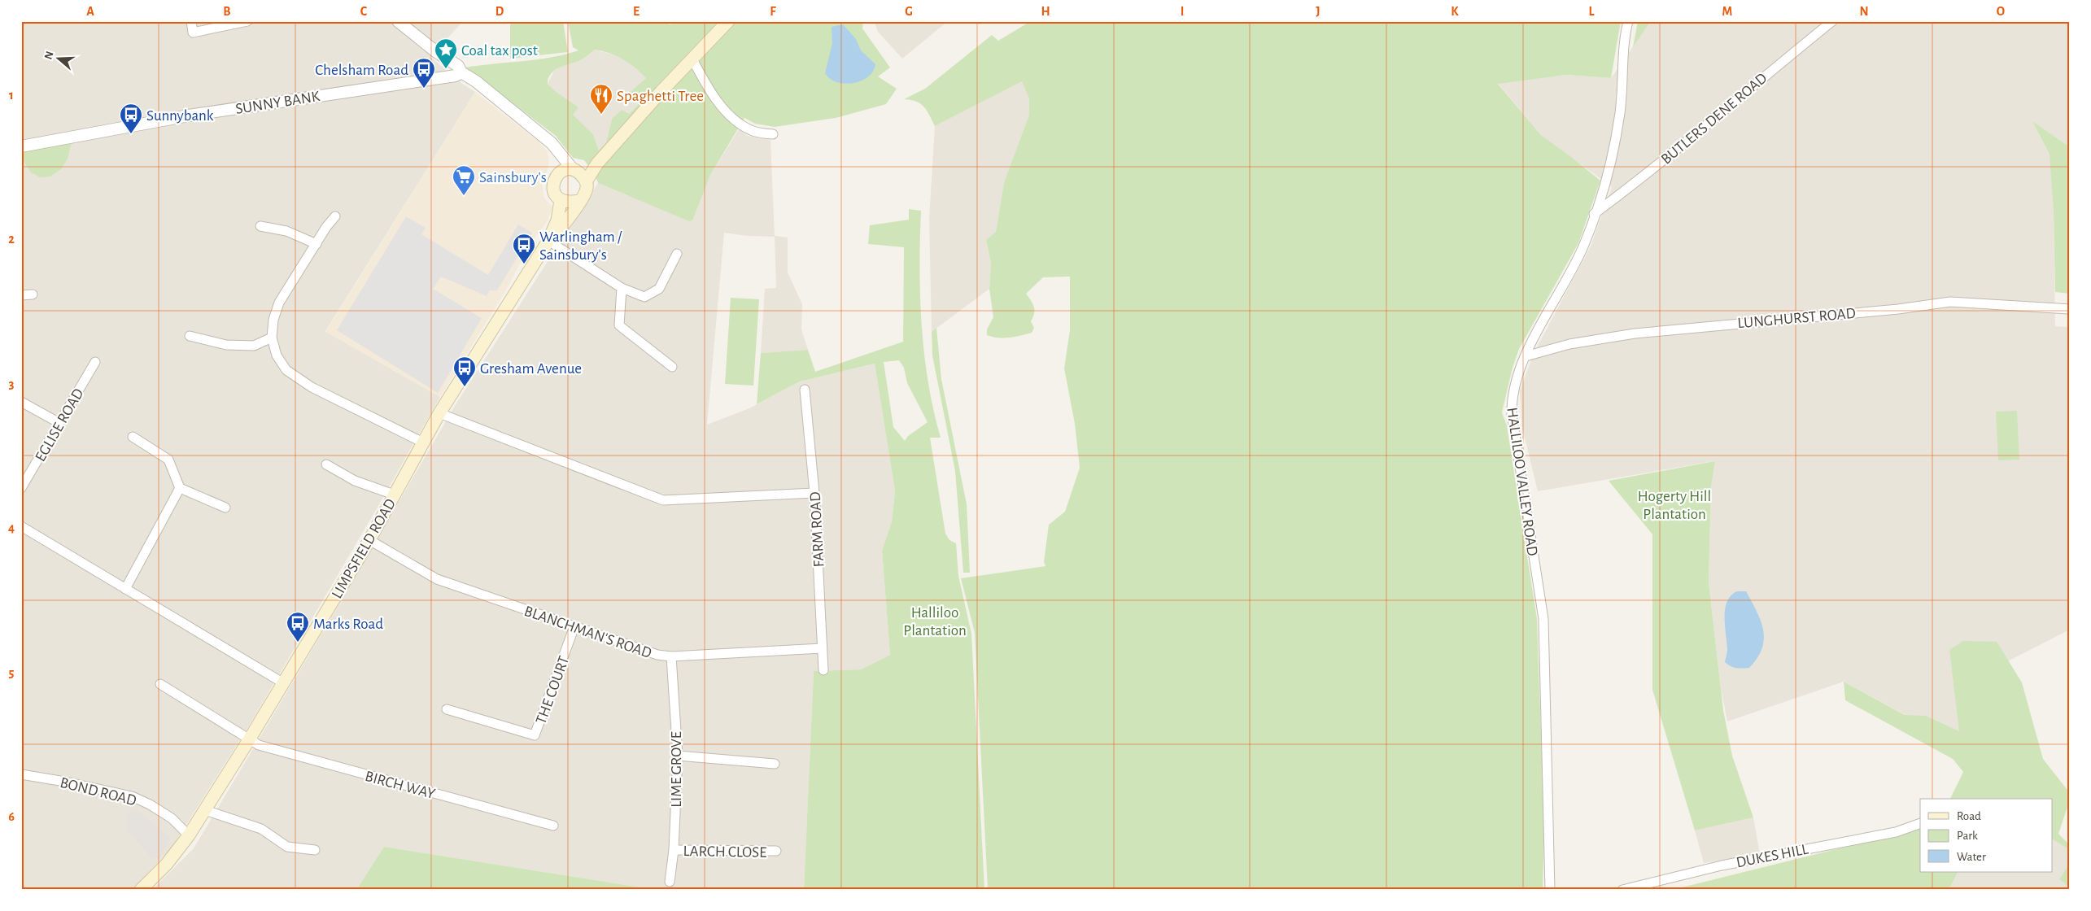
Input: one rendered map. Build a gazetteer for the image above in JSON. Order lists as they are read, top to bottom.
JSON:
{
  "streets": {
    "main road": ["LIMPSFIELD ROAD"],
    "street": [
      "SUNNY BANK",
      "BUTLERS DENE ROAD",
      "LUNGHURST ROAD",
      "EGLISE ROAD",
      "HALLILOO VALLEY ROAD",
      "FARM ROAD",
      "BLANCHMAN'S ROAD",
      "THE COURT",
      "LIME GROVE",
      "BIRCH WAY",
      "BOND ROAD",
      "LARCH CLOSE",
      "DUKES HILL"
    ]
  },
  "crossings": [
    ["BUTLERS DENE ROAD", "HALLILOO VALLEY ROAD"],
    ["LUNGHURST ROAD", "HALLILOO VALLEY ROAD"],
    ["FARM ROAD", "BLANCHMAN'S ROAD"],
    ["LIMPSFIELD ROAD", "BLANCHMAN'S ROAD"],
    ["LIMPSFIELD ROAD", "BIRCH WAY"],
    ["LIMPSFIELD ROAD", "BOND ROAD"],
    ["BLANCHMAN'S ROAD", "THE COURT"],
    ["BLANCHMAN'S ROAD", "LIME GROVE"],
    ["LIME GROVE", "LARCH CLOSE"]
  ],
  "parks": ["Hogerty Hill Plantation", "Halliloo Plantation"],
  "places": {
    "place": ["Coal tax post"],
    "bus stop": [
      "Chelsham Road",
      "Sunnybank",
      "Warlingham / Sainsbury's",
      "Gresham Avenue",
      "Marks Road"
    ],
    "restaurant": ["Spaghetti Tree"],
    "supermarket": ["Sainsbury's"]
  },
  "legend": ["Road", "Park", "Water"],
  "north": "left",
  "grid": {
    "columns": [
      "A",
      "B",
      "C",
      "D",
      "E",
      "F",
      "G",
      "H",
      "I",
      "J",
      "K",
      "L",
      "M",
      "N",
      "O"
    ],
    "rows": [
      "1",
      "2",
      "3",
      "4",
      "5",
      "6"
    ]
  }
}
